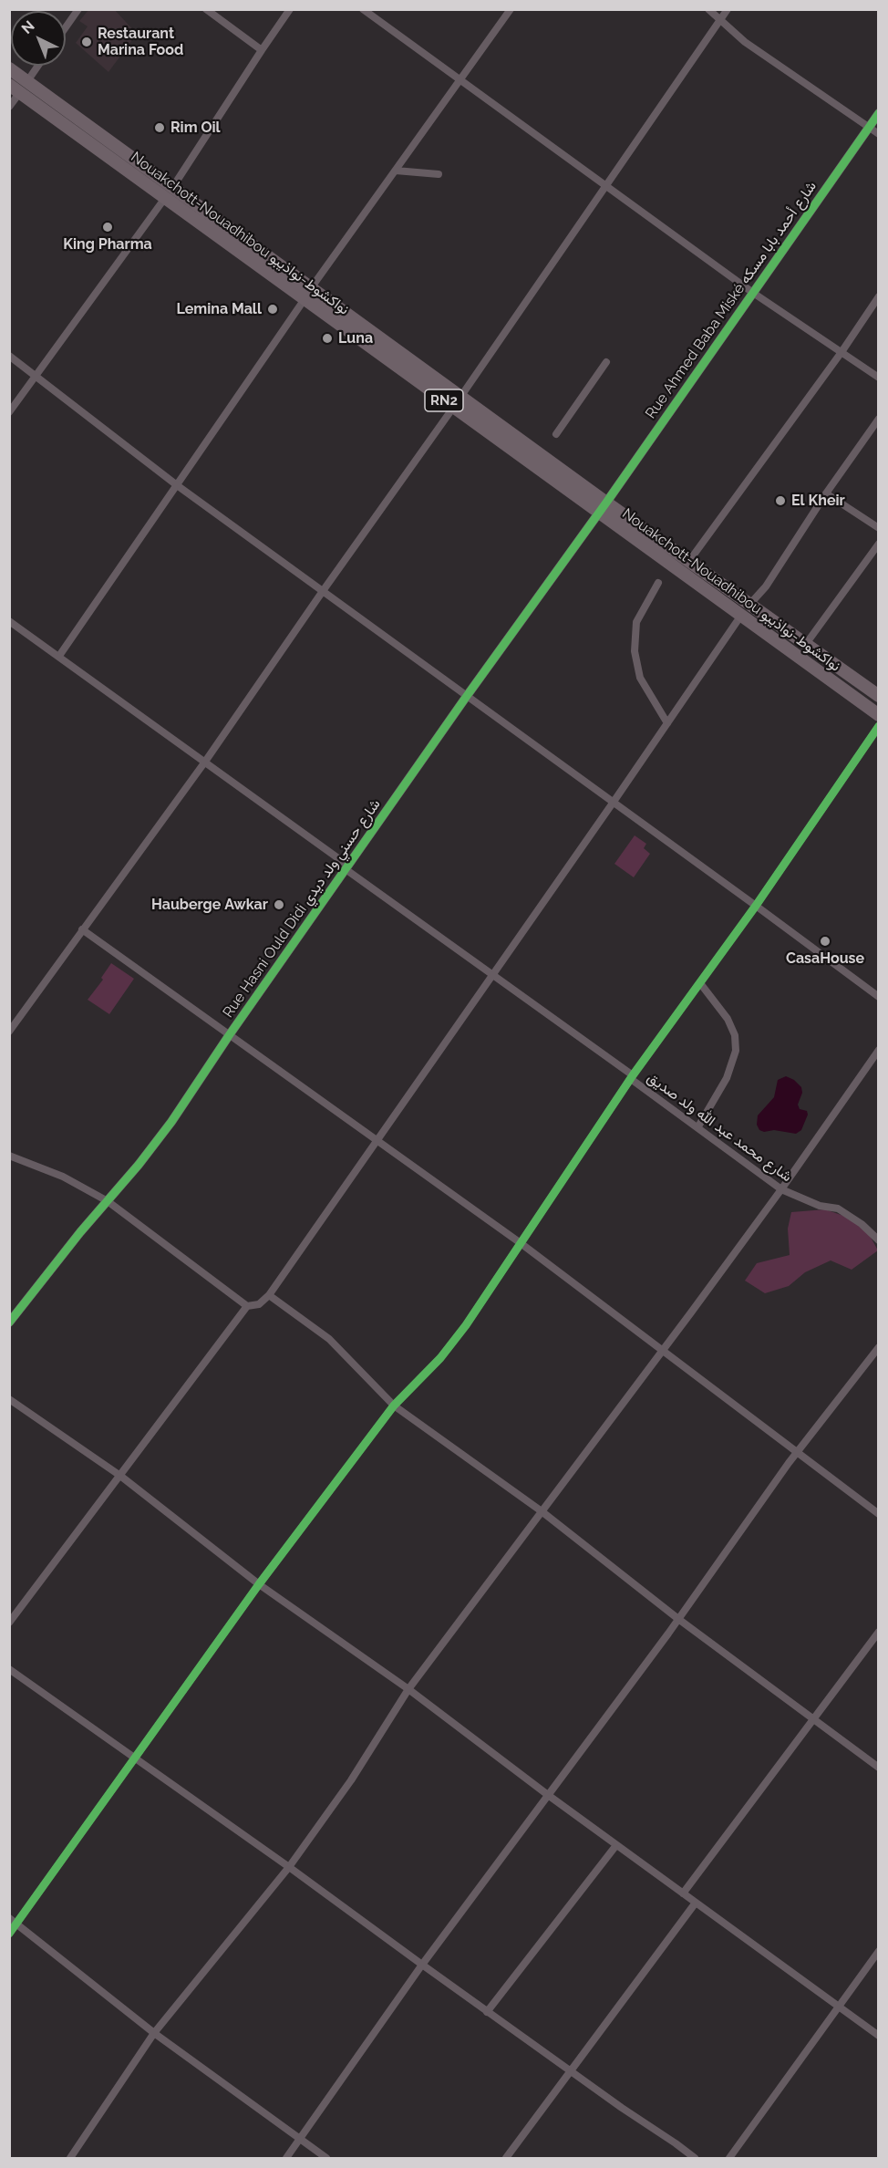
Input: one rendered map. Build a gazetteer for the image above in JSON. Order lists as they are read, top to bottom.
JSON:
{
  "streets": {
    "highway": ["Nouakchott-Nouadhibou نواكشوط-نواذيبو", "RN2"],
    "street": ["Rue Ahmed Baba Miské شارع أحمد بابا مسكه", "Rue Hasni Ould Didi شارع حسني ولد ديدي", "شارع محمد عبد الله ولد صديق"]
  },
  "crossings": [
    ["Nouakchott-Nouadhibou نواكشوط-نواذيبو", "Rue Ahmed Baba Miské شارع أحمد بابا مسكه"],
    ["Nouakchott-Nouadhibou نواكشوط-نواذيبو", "Rue Hasni Ould Didi شارع حسني ولد ديدي"],
    ["Rue Ahmed Baba Miské شارع أحمد بابا مسكه", "Rue Hasni Ould Didi شارع حسني ولد ديدي"],
    ["Rue Hasni Ould Didi شارع حسني ولد ديدي", "شارع محمد عبد الله ولد صديق"]
  ],
  "places": [
    "Restaurant Marina Food",
    "Rim Oil",
    "King Pharma",
    "Lemina Mall",
    "Luna",
    "El Kheir",
    "Hauberge Awkar",
    "CasaHouse"
  ],
  "north": "top left"
}
